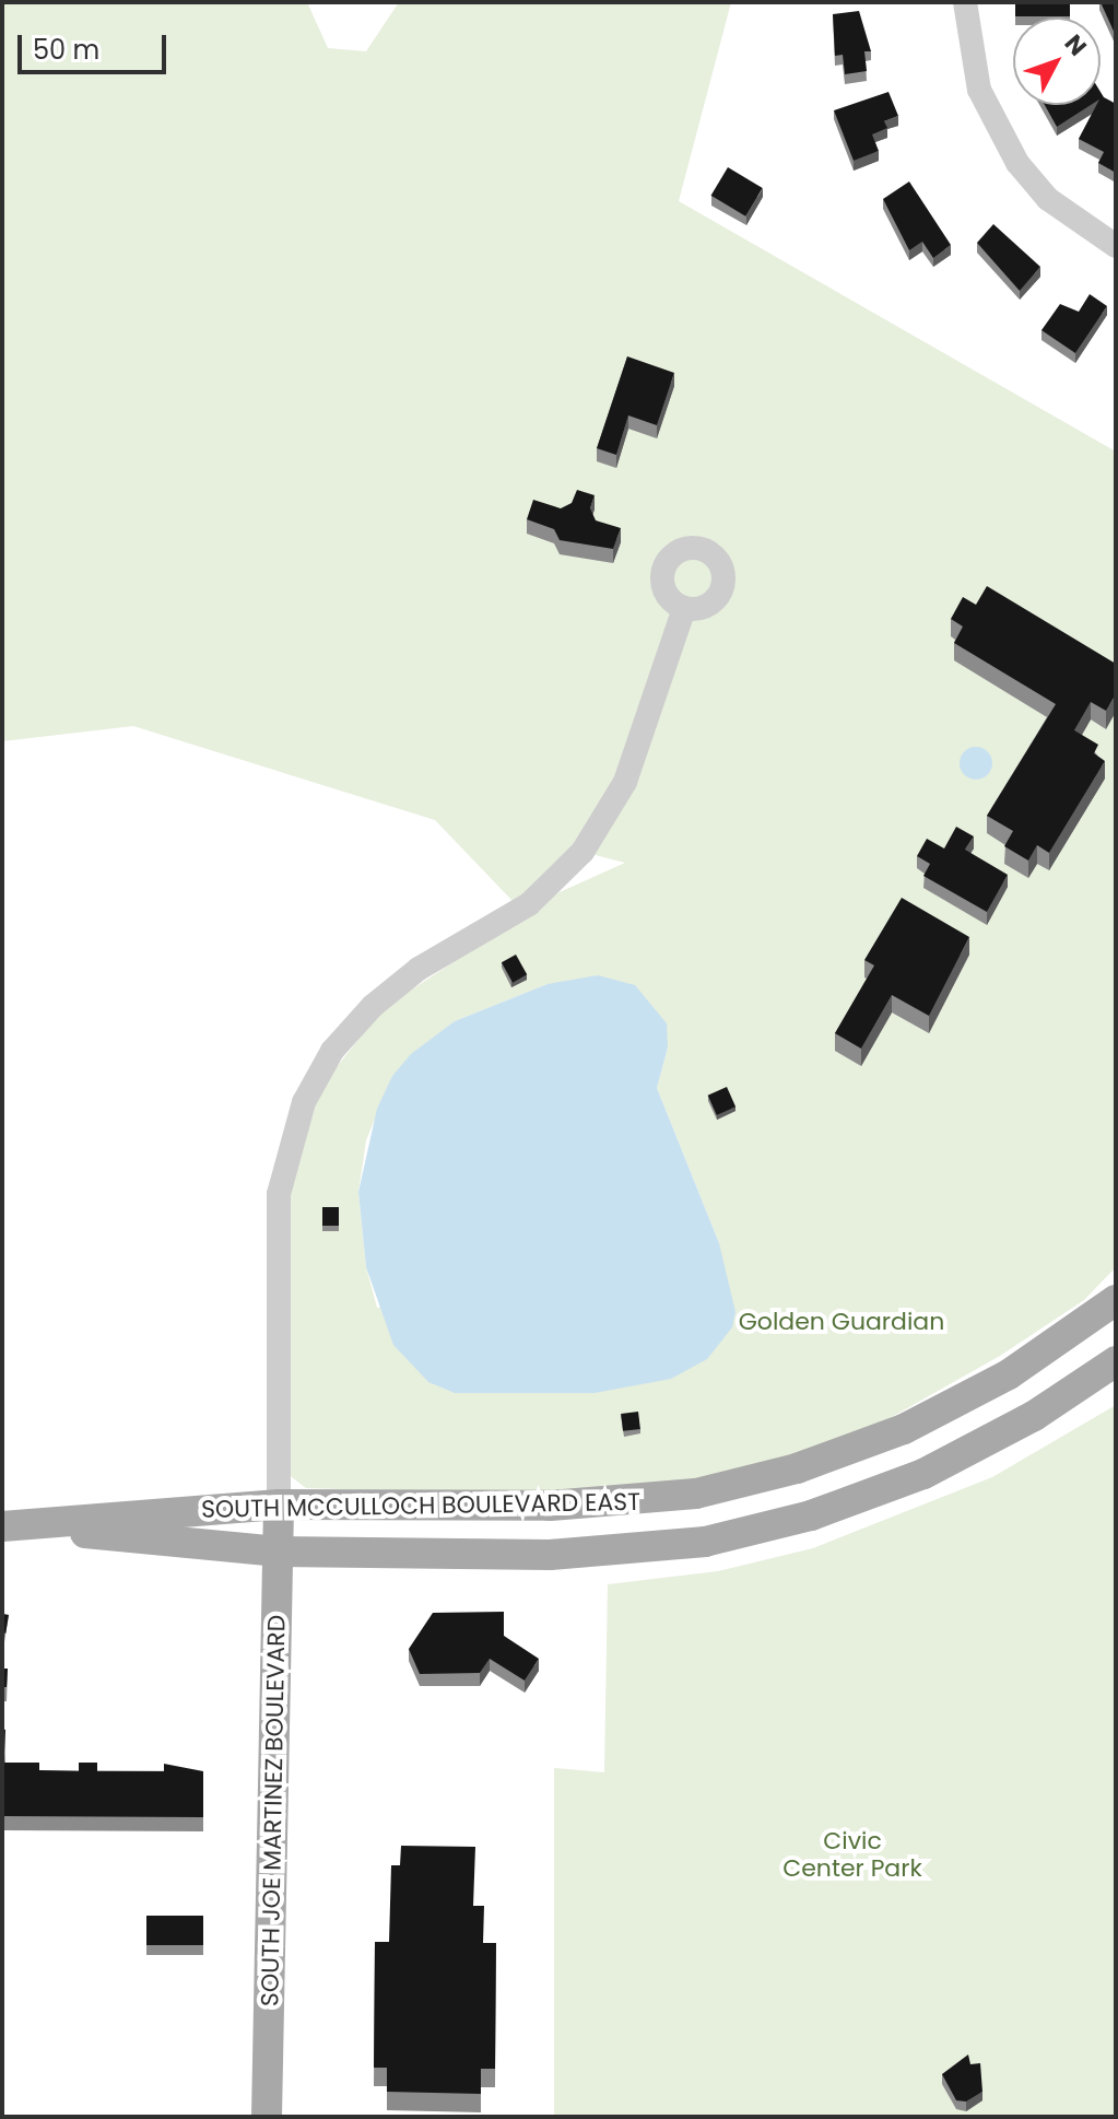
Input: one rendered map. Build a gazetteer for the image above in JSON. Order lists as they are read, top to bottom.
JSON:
{
  "streets": {
    "main road": ["SOUTH MCCULLOCH BOULEVARD EAST", "SOUTH JOE MARTINEZ BOULEVARD"]
  },
  "crossings": [
    ["SOUTH MCCULLOCH BOULEVARD EAST", "SOUTH JOE MARTINEZ BOULEVARD"]
  ],
  "parks": ["Golden Guardian", "Civic Center Park"],
  "scale_bar": "50 m",
  "north": "top right"
}
